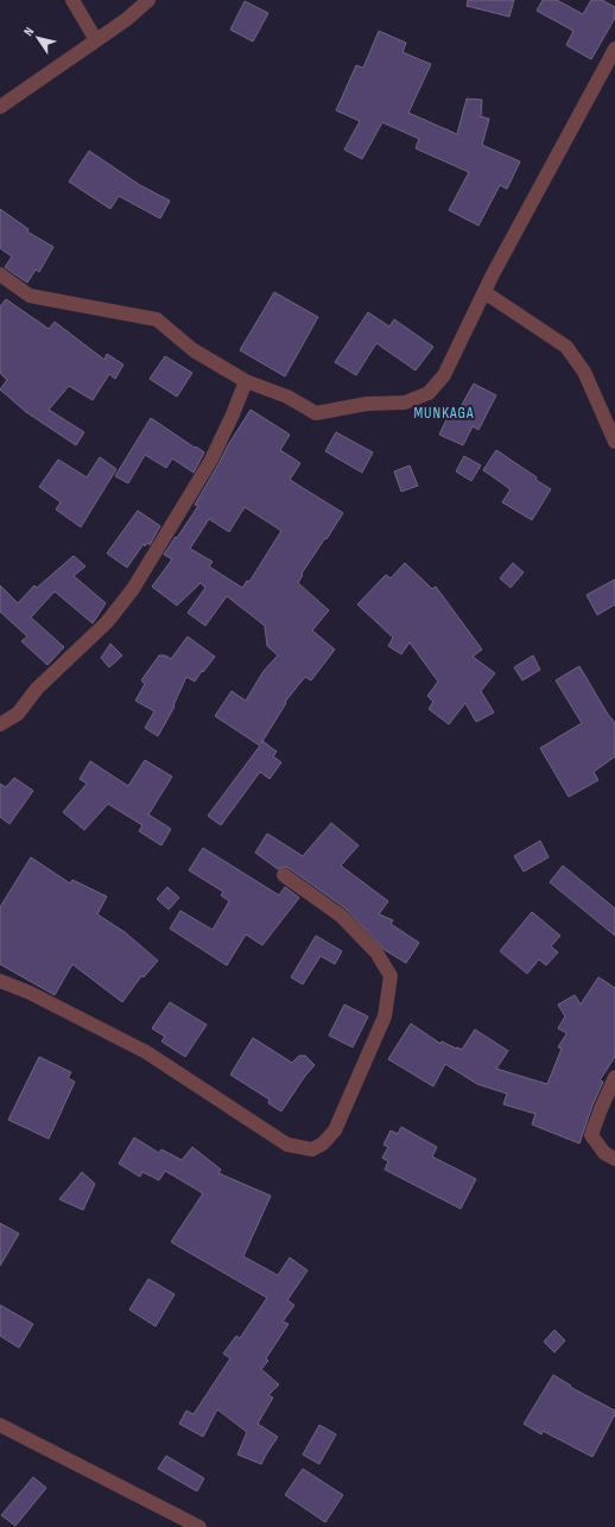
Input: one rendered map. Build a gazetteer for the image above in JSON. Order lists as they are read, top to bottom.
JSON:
{
  "districts": ["MUNKAGA"],
  "north": "top left"
}
